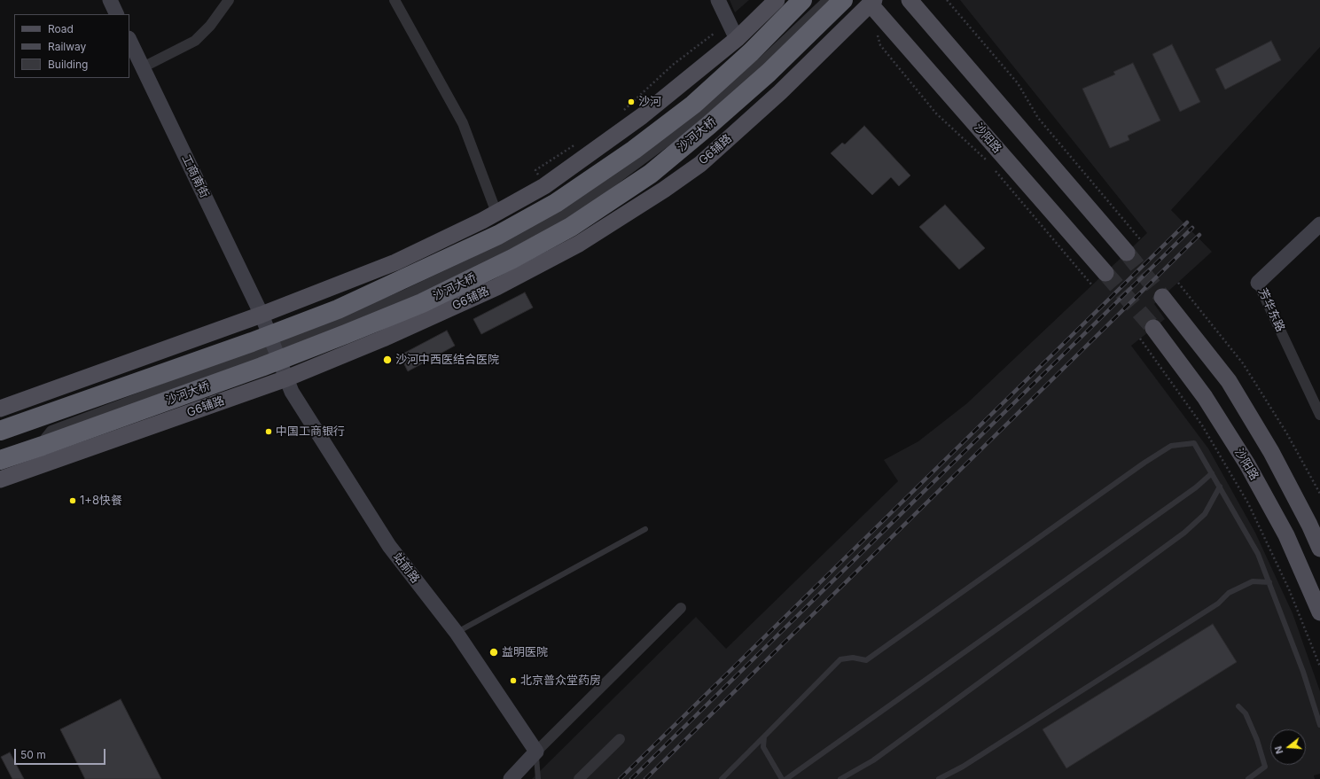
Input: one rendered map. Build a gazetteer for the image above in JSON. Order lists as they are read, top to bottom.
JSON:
{
  "streets": {
    "highway": ["沙河大桥"],
    "main road": ["沙阳路", "G6辅路"],
    "street": ["工商南街", "芳华东路", "站前路"]
  },
  "crossings": [
    ["沙阳路", "G6辅路"],
    ["G6辅路", "站前路"],
    ["工商南街", "站前路"]
  ],
  "places": [
    "沙河",
    "沙河中西医结合医院",
    "中国工商银行",
    "1+8快餐",
    "益明医院",
    "北京普众堂药房"
  ],
  "legend": ["Road", "Railway", "Building"],
  "scale_bar": "50 m",
  "north": "left"
}
